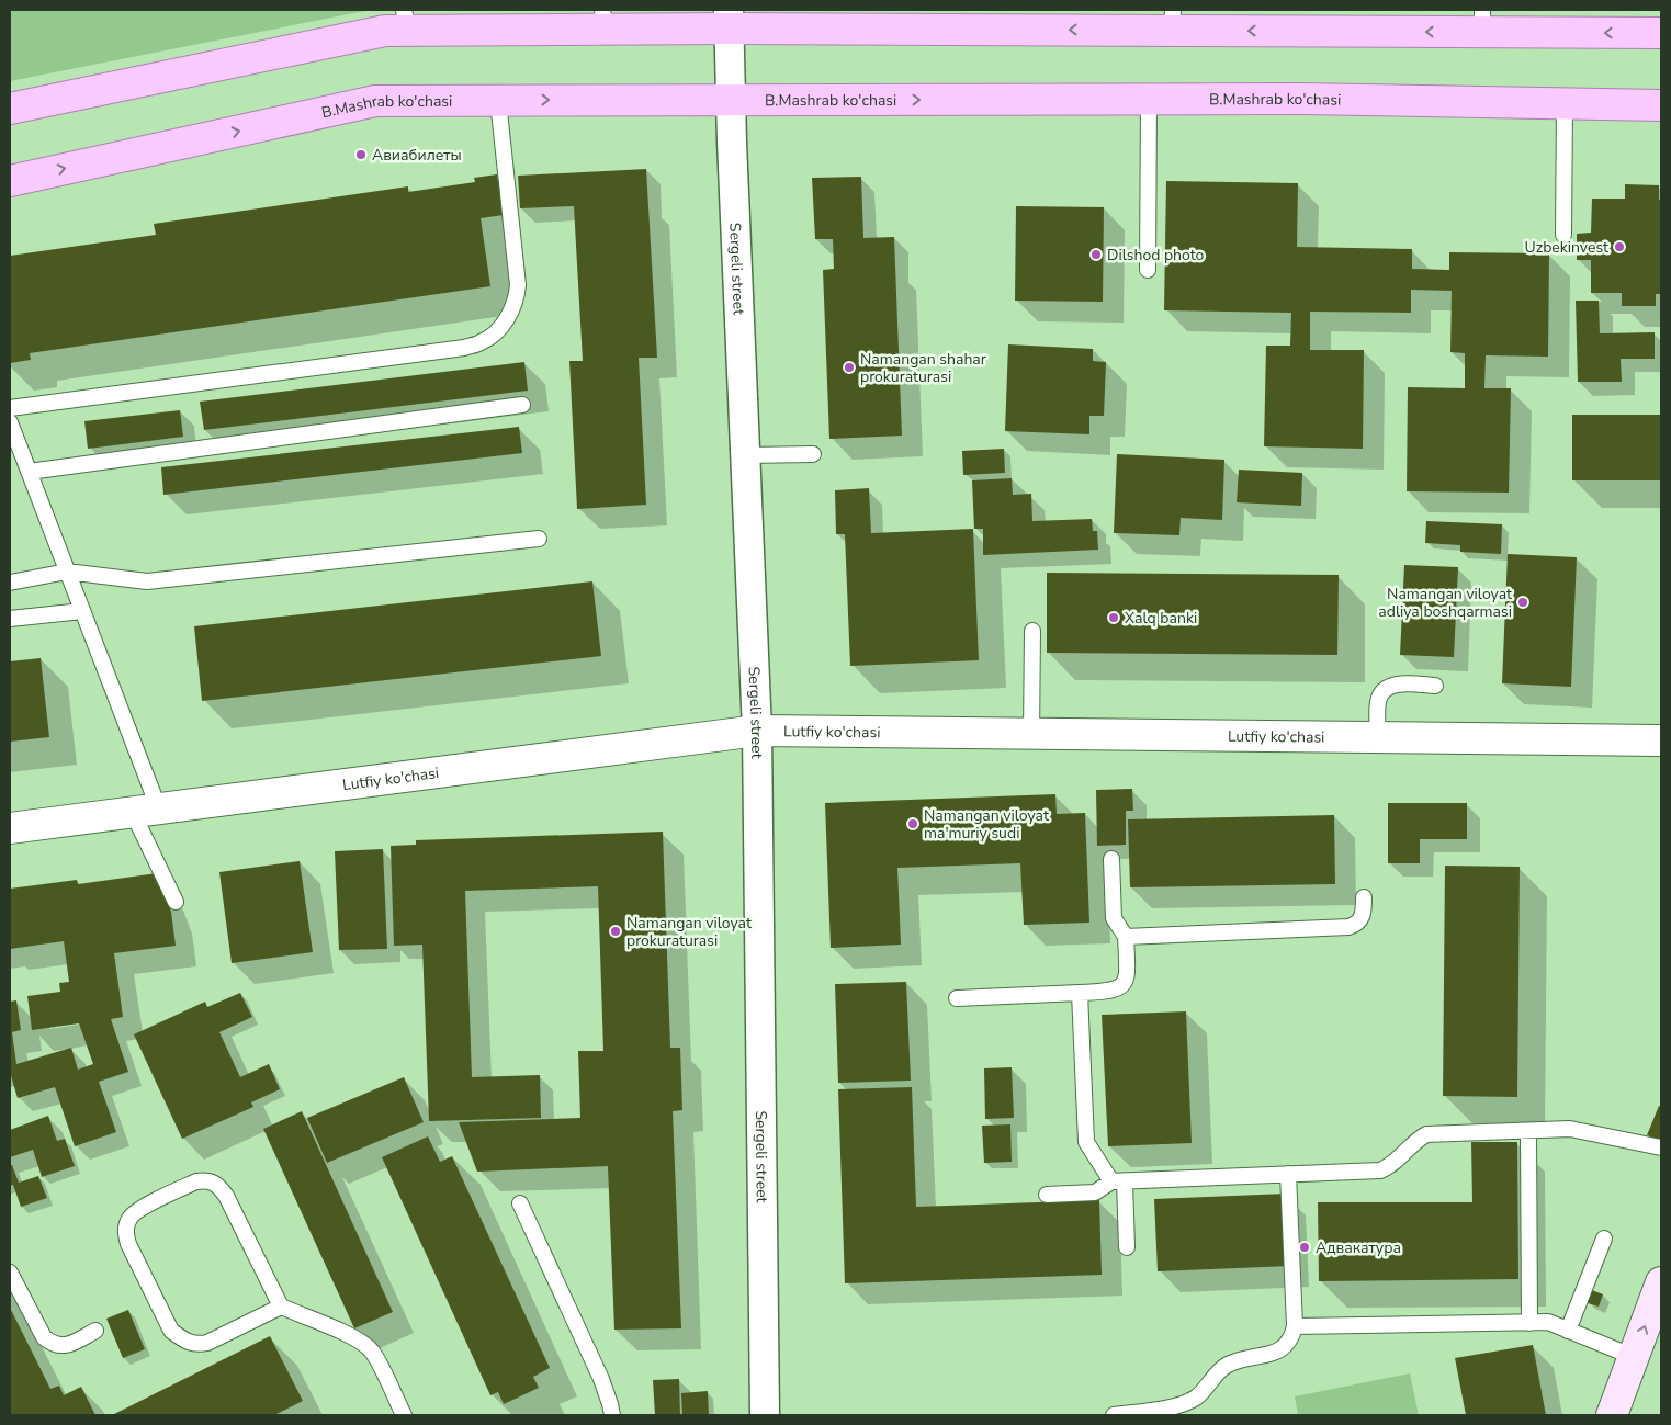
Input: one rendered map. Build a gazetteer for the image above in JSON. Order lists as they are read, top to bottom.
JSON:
{
  "streets": {
    "main road": ["B.Mashrab ko'chasi"],
    "street": ["Sergeli street", "Lutfiy ko'chasi"]
  },
  "crossings": [
    ["B.Mashrab ko'chasi", "Sergeli street"],
    ["Sergeli street", "Lutfiy ko'chasi"]
  ],
  "places": [
    "Авиабилеты",
    "Uzbekinvest",
    "Dilshod photo",
    "Namangan shahar prokuraturasi",
    "Namangan viloyat adliya boshqarmasi",
    "Xalq banki",
    "Namangan viloyat ma'muriy sudi",
    "Namangan viloyat prokuraturasi",
    "Адвакатура"
  ]
}
